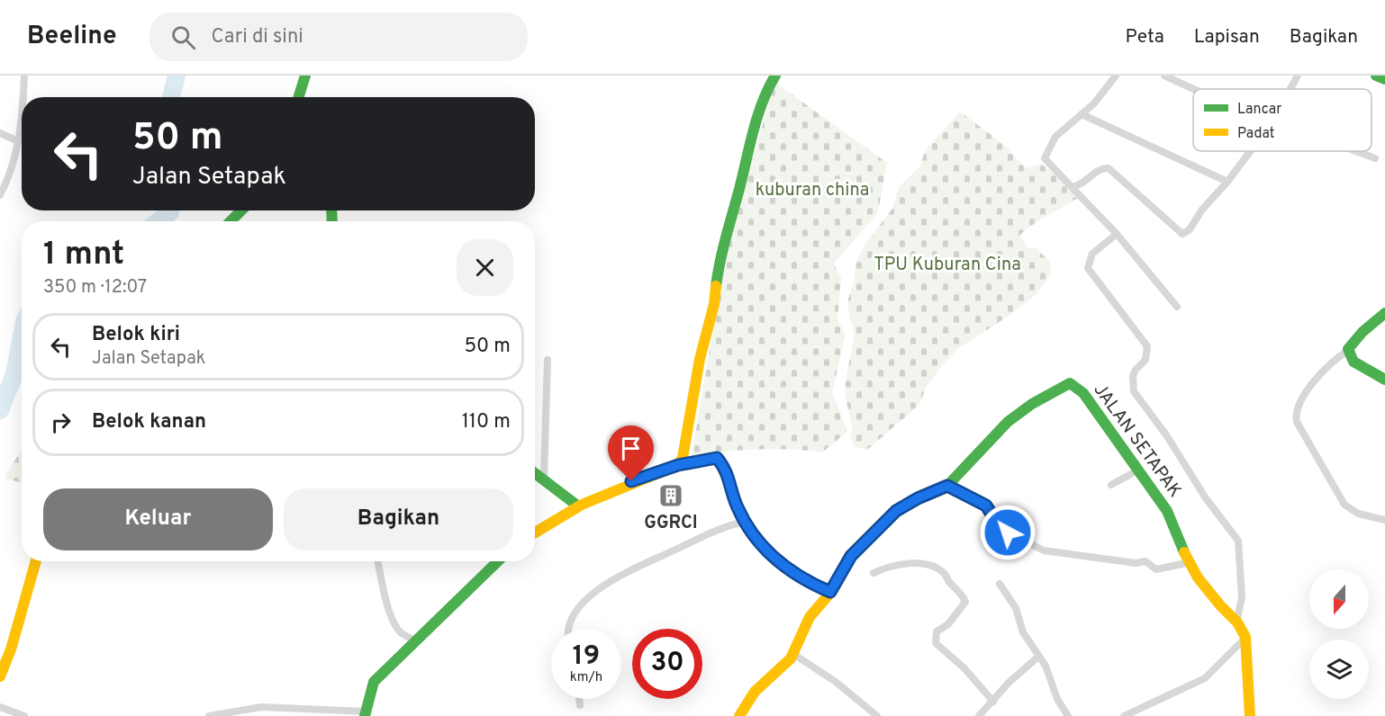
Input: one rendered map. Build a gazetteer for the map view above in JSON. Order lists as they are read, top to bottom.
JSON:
{
  "streets": {
    "street": ["JALAN SETAPAK"]
  },
  "parks": ["kuburan china", "TPU Kuburan Cina"],
  "places": {
    "building": ["GGRCI"]
  },
  "legend": ["Lancar", "Padat"],
  "north": "bottom",
  "page": {
    "header": "Beeline",
    "search": "Cari di sini",
    "nav": ["Peta", "Lapisan", "Bagikan"],
    "turn": ["50 m", "Jalan Setapak"],
    "heading": ["1 mnt", "350 m · 12:07"],
    "list": [
      {
        "name": "Belok kiri",
        "note": "Jalan Setapak",
        "value": "50 m"
      },
      {
        "name": "Belok kanan",
        "value": "110 m"
      }
    ],
    "buttons": ["Keluar", "Bagikan"],
    "speed": "19 km/h",
    "limit": "30"
  }
}
